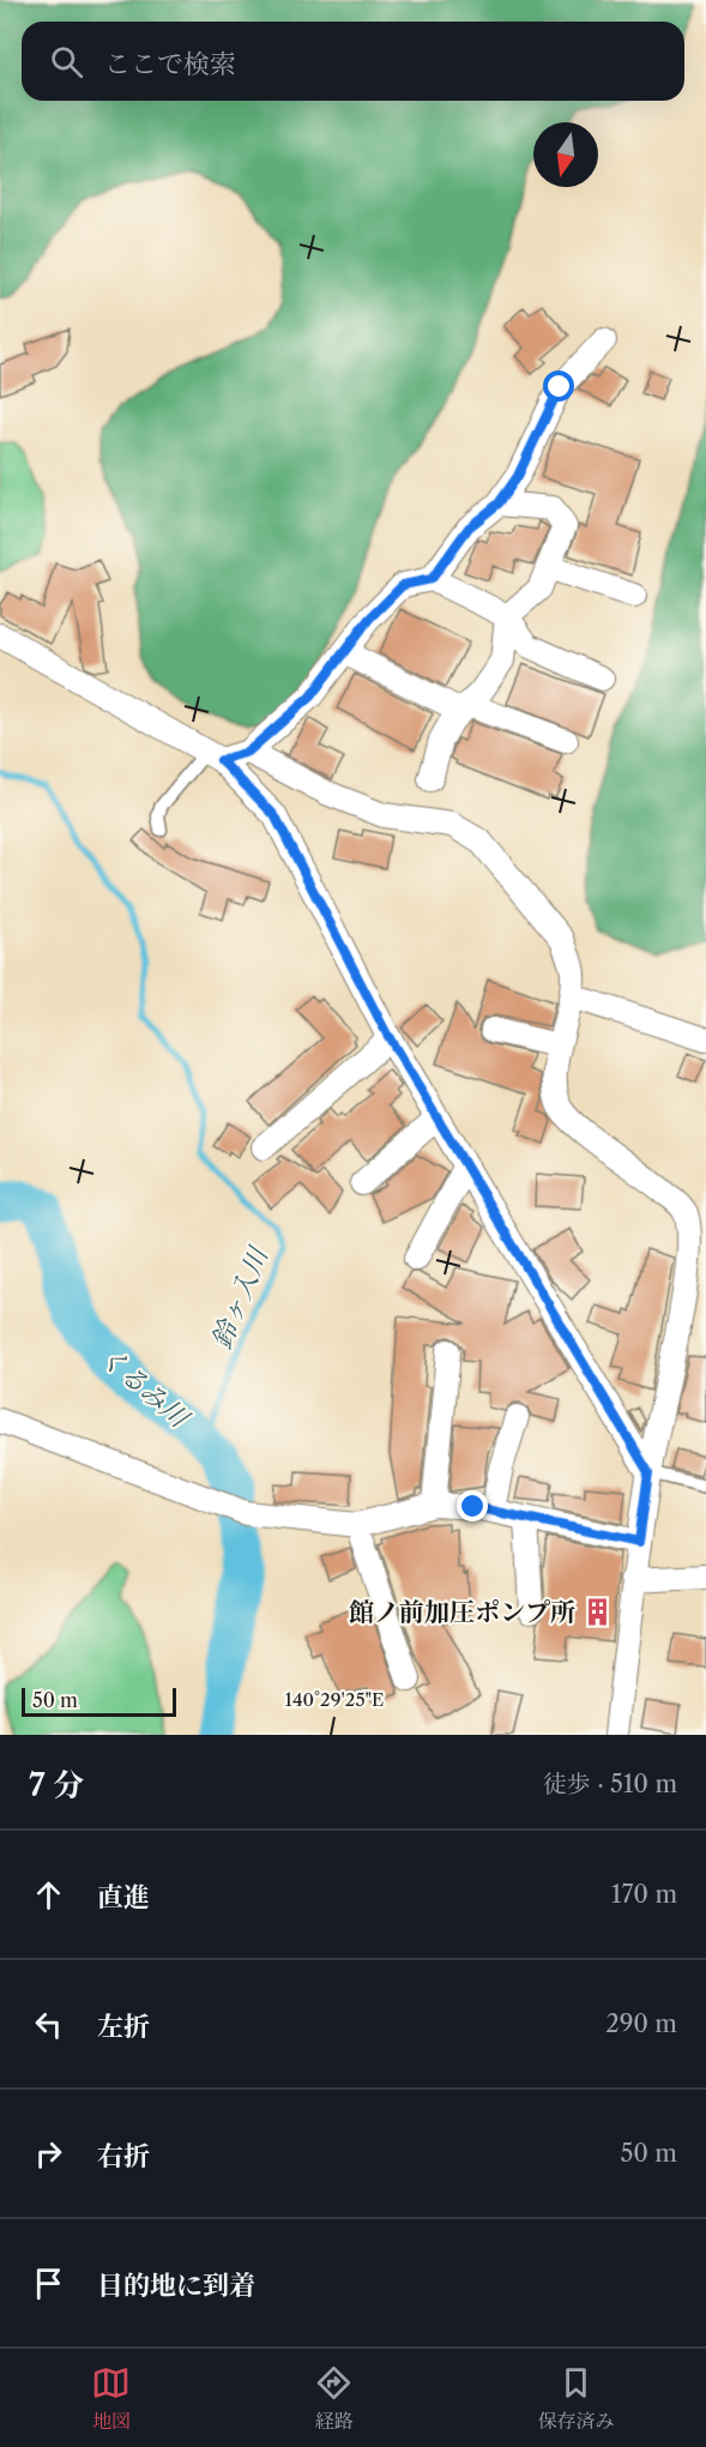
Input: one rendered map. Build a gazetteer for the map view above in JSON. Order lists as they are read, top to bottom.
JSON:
{
  "water": ["鈴ヶ入川", "くるみ川"],
  "places": {
    "building": ["館ノ前加圧ポンプ所"]
  },
  "scale_bar": "50 m",
  "north": "bottom",
  "page": {
    "search": "ここで検索",
    "scale": "50 m",
    "heading": ["7 分", "徒歩 · 510 m"],
    "list": [
      ["直進", "170 m"],
      ["左折", "290 m"],
      ["右折", "50 m"],
      "目的地に到着"
    ],
    "nav": ["地図", "経路", "保存済み"]
  },
  "coordinates": ["140°29'25\"E"]
}
